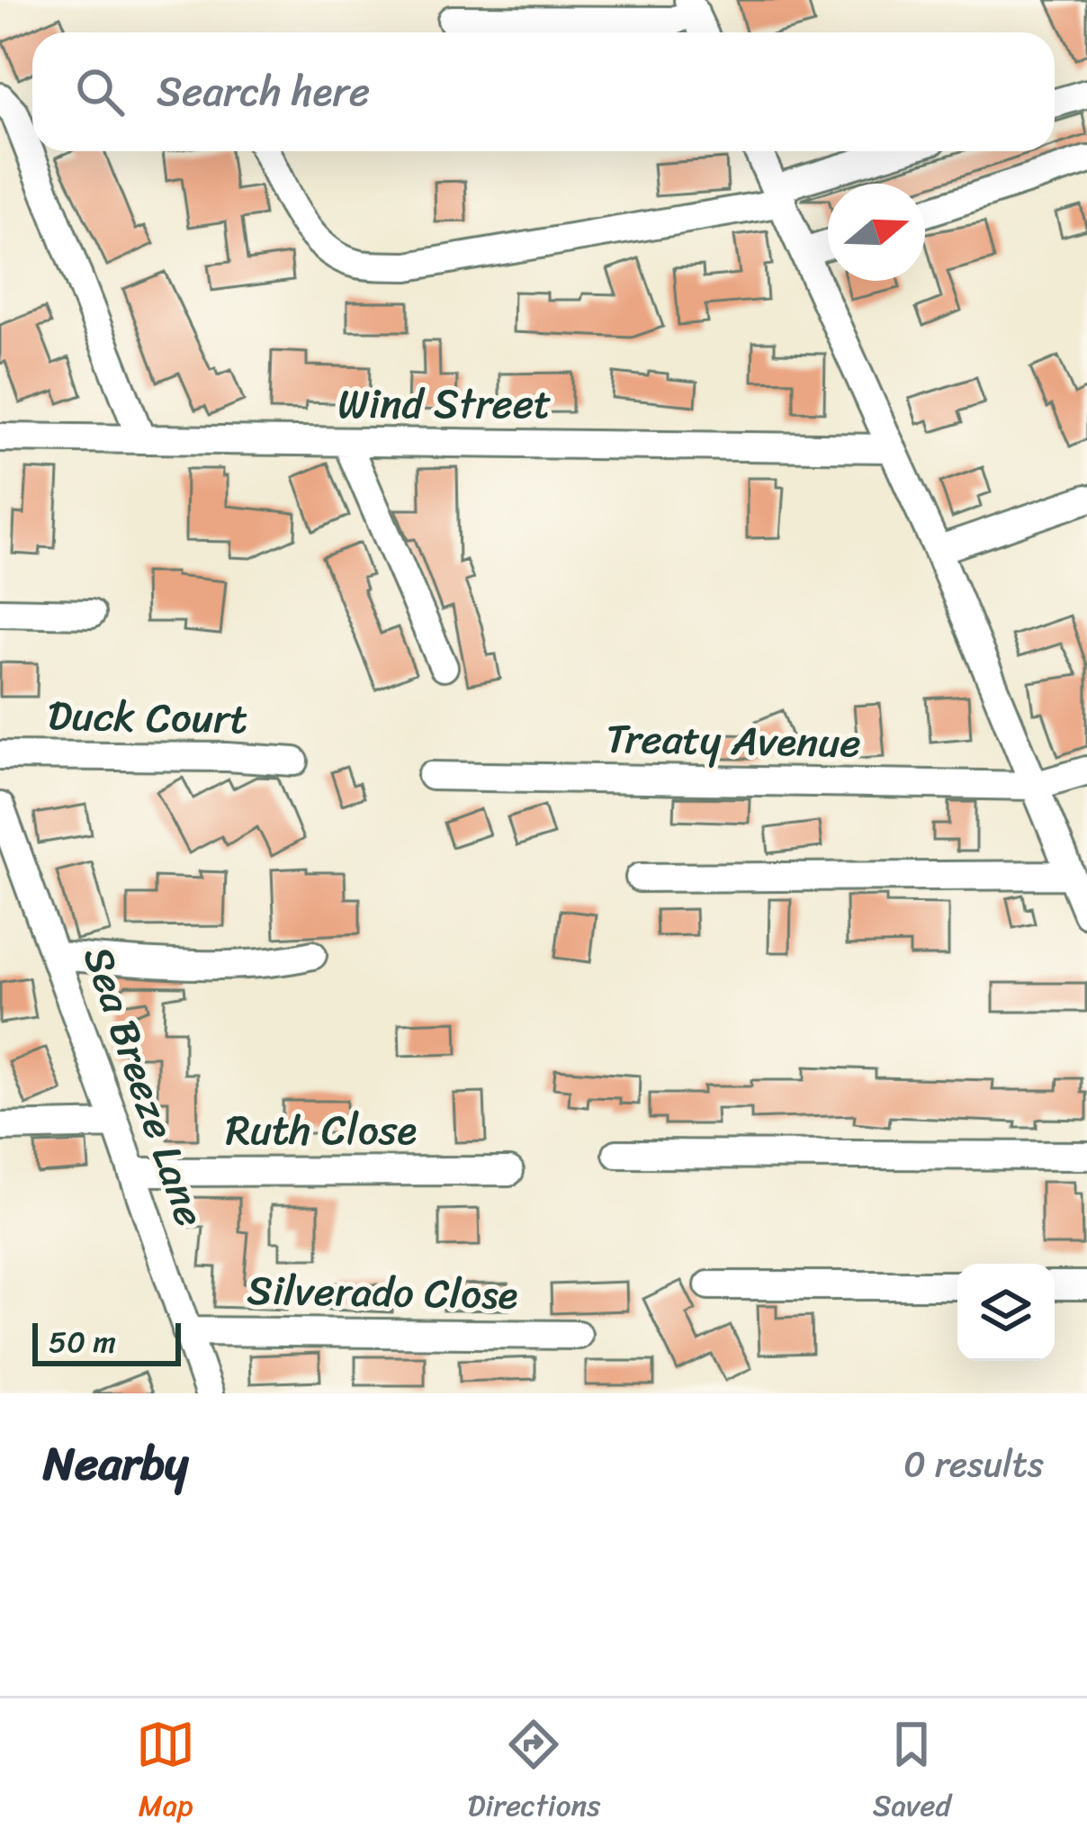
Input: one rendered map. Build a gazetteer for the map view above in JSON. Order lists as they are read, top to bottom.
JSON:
{
  "streets": {
    "street": [
      "Wind Street",
      "Duck Court",
      "Treaty Avenue",
      "Sea Breeze Lane",
      "Ruth Close",
      "Silverado Close"
    ]
  },
  "crossings": [
    ["Sea Breeze Lane", "Ruth Close"],
    ["Sea Breeze Lane", "Silverado Close"]
  ],
  "scale_bar": "50 m",
  "north": "right",
  "page": {
    "search": "Search here",
    "scale": "50 m",
    "heading": ["Nearby", "0 results"],
    "nav": ["Map", "Directions", "Saved"]
  }
}
